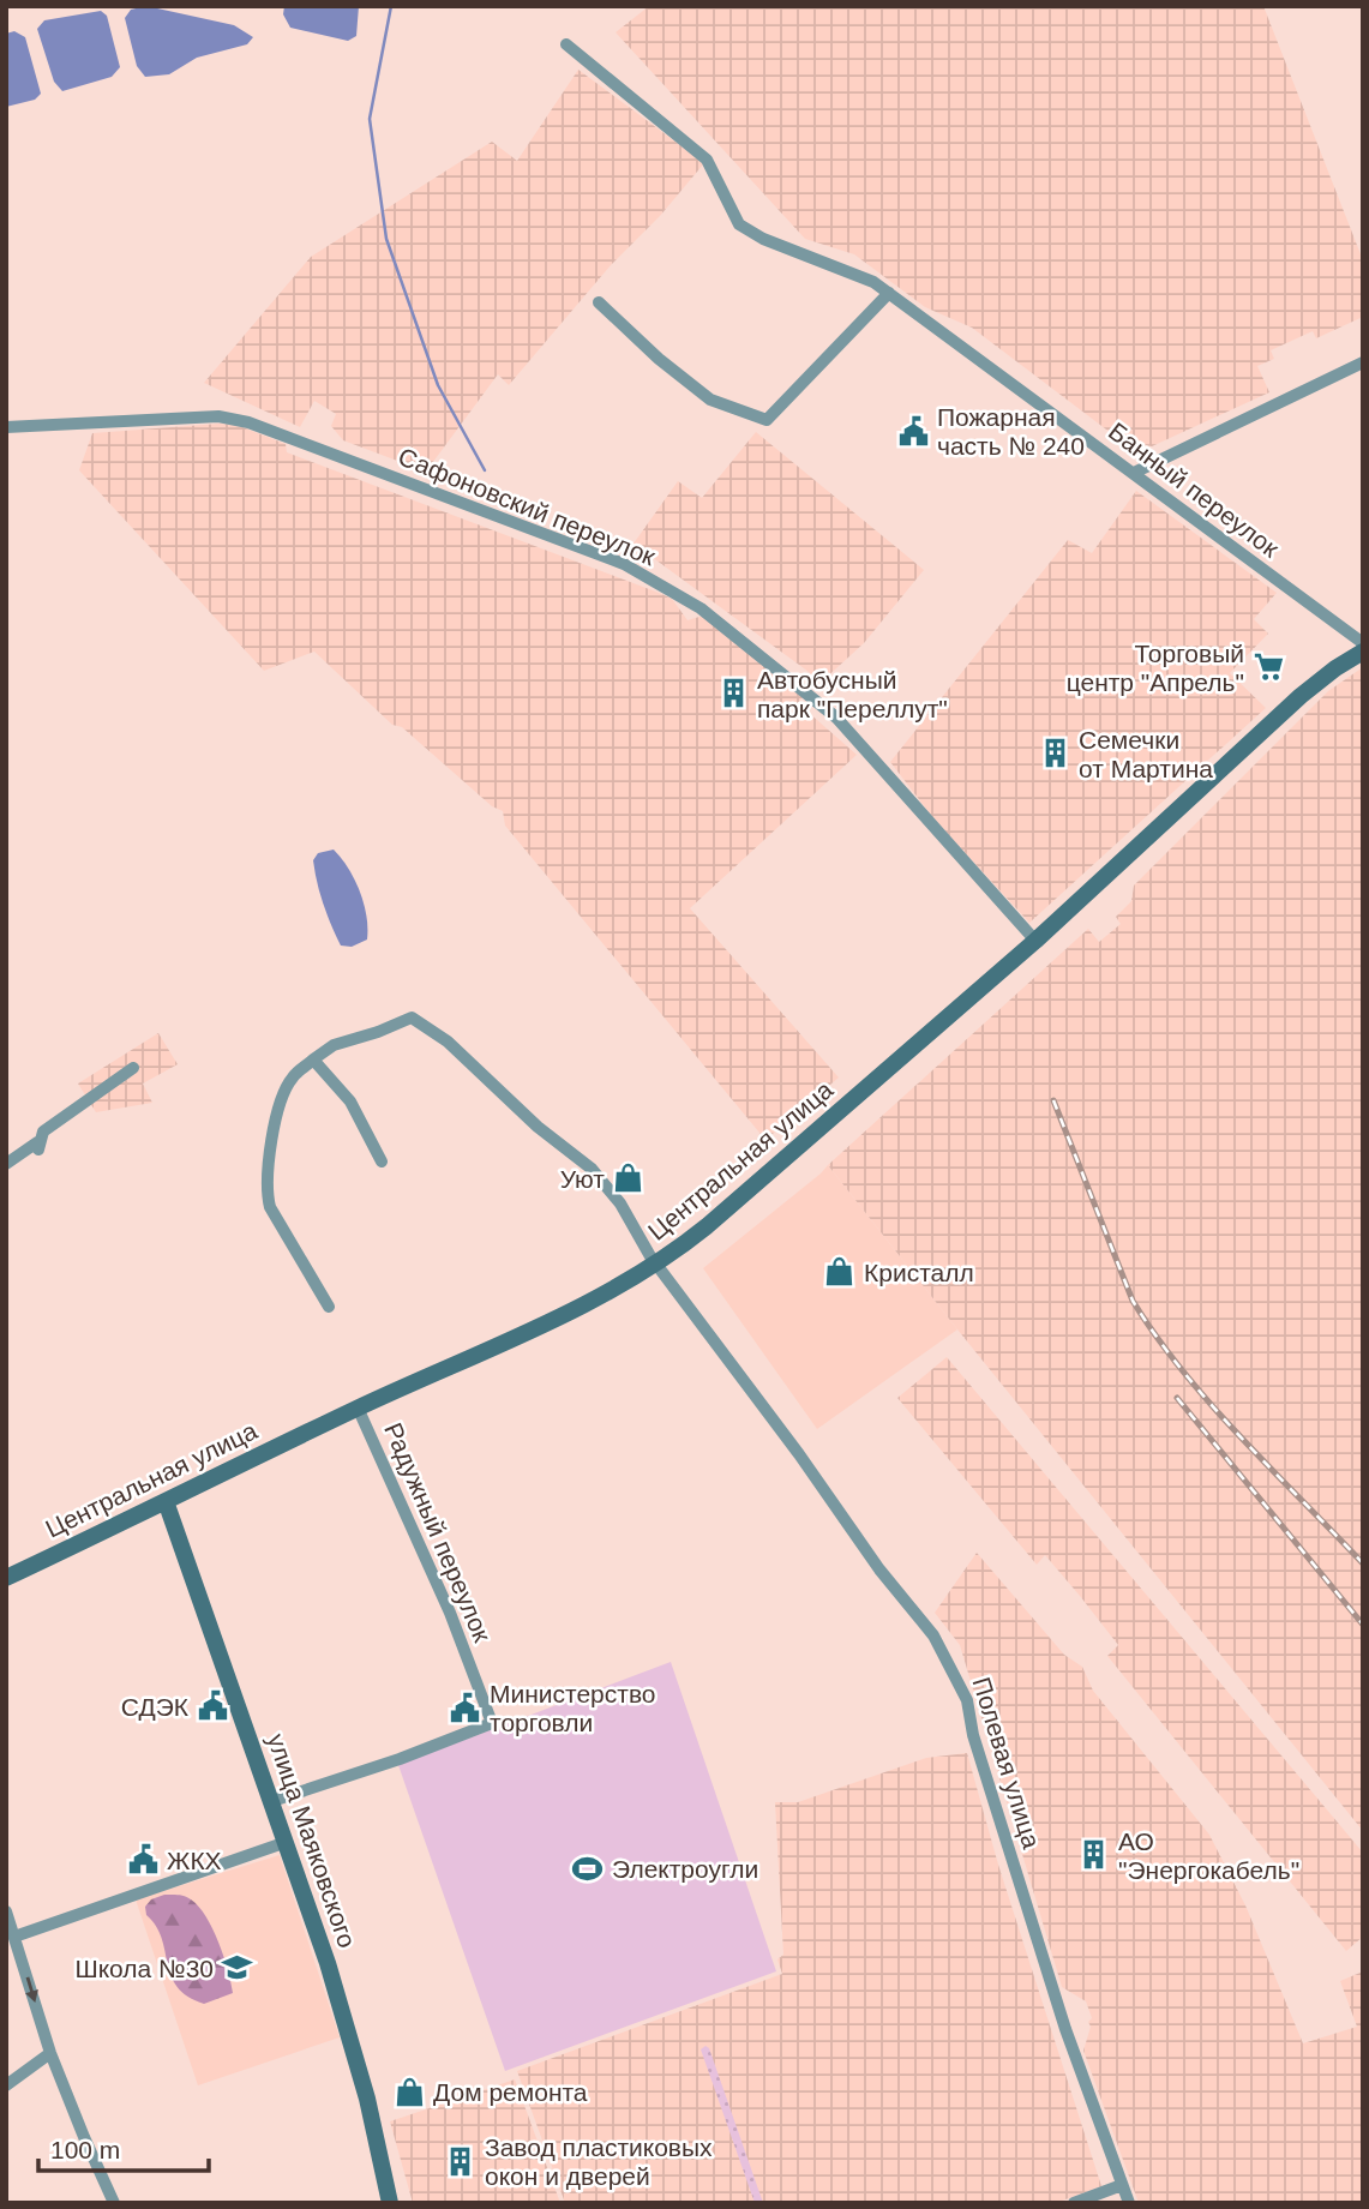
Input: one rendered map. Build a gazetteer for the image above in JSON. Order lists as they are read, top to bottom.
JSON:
{
  "streets": {
    "main road": ["Центральная улица", "улица Маяковского"],
    "street": [
      "Банный переулок",
      "Сафоновский переулок",
      "Радужный переулок",
      "Полевая улица"
    ]
  },
  "crossings": [
    ["Сафоновский переулок", "Центральная улица"],
    ["Центральная улица", "Радужный переулок"],
    ["Центральная улица", "Полевая улица"],
    ["Центральная улица", "улица Маяковского"],
    ["Радужный переулок", "улица Маяковского"]
  ],
  "places": {
    "public building": [
      "Пожарная часть № 240",
      "СДЭК",
      "Министерство торговли",
      "ЖКХ"
    ],
    "supermarket": ["Торговый центр \"Апрель\""],
    "building": [
      "Автобусный парк \"Переллут\"",
      "Семечки от Мартина",
      "АО \"Энергокабель\"",
      "Завод пластиковых окон и дверей"
    ],
    "shop": ["Уют", "Кристалл", "Дом ремонта"],
    "sports": ["Электроугли"],
    "school or university": ["Школа №30"]
  },
  "scale_bar": "100 m"
}
